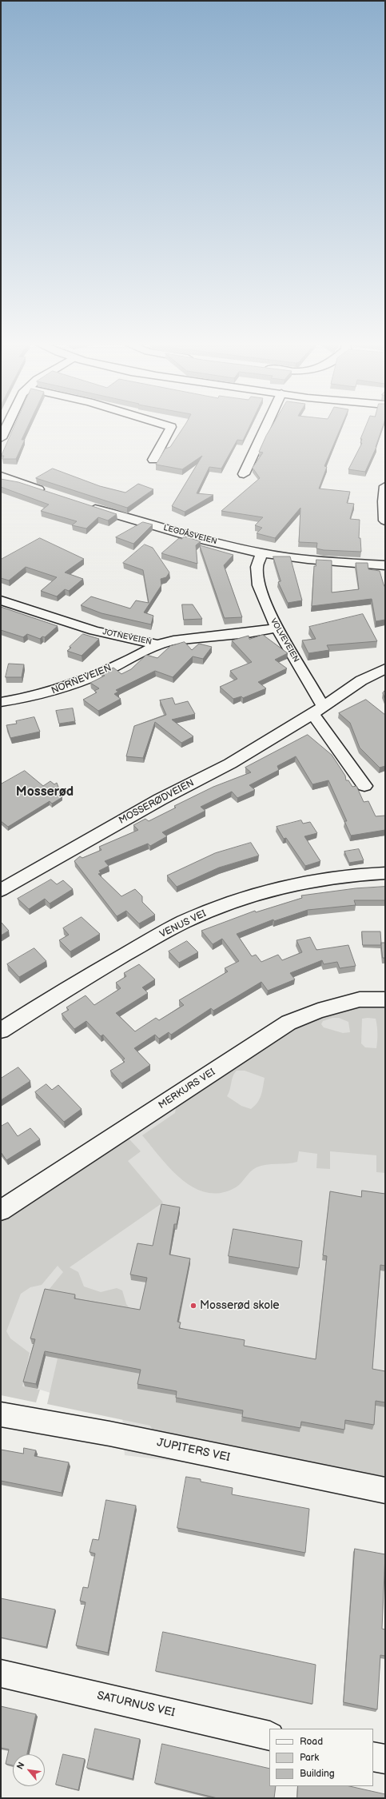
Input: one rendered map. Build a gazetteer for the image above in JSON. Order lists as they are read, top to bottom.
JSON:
{
  "streets": {
    "street": [
      "LEGDÅSVEIEN",
      "JOTNEVEIEN",
      "VOLVEVEIEN",
      "NORNEVEIEN",
      "MOSSERØDVEIEN",
      "VENUS VEI",
      "MERKURS VEI",
      "JUPITERS VEI",
      "SATURNUS VEI"
    ]
  },
  "crossings": [
    ["LEGDÅSVEIEN", "VOLVEVEIEN"],
    ["JOTNEVEIEN", "VOLVEVEIEN"],
    ["JOTNEVEIEN", "NORNEVEIEN"],
    ["VOLVEVEIEN", "MOSSERØDVEIEN"]
  ],
  "districts": ["Mosserød"],
  "places": ["Mosserød skole"],
  "legend": ["Road", "Park", "Building"],
  "north": "top left"
}
